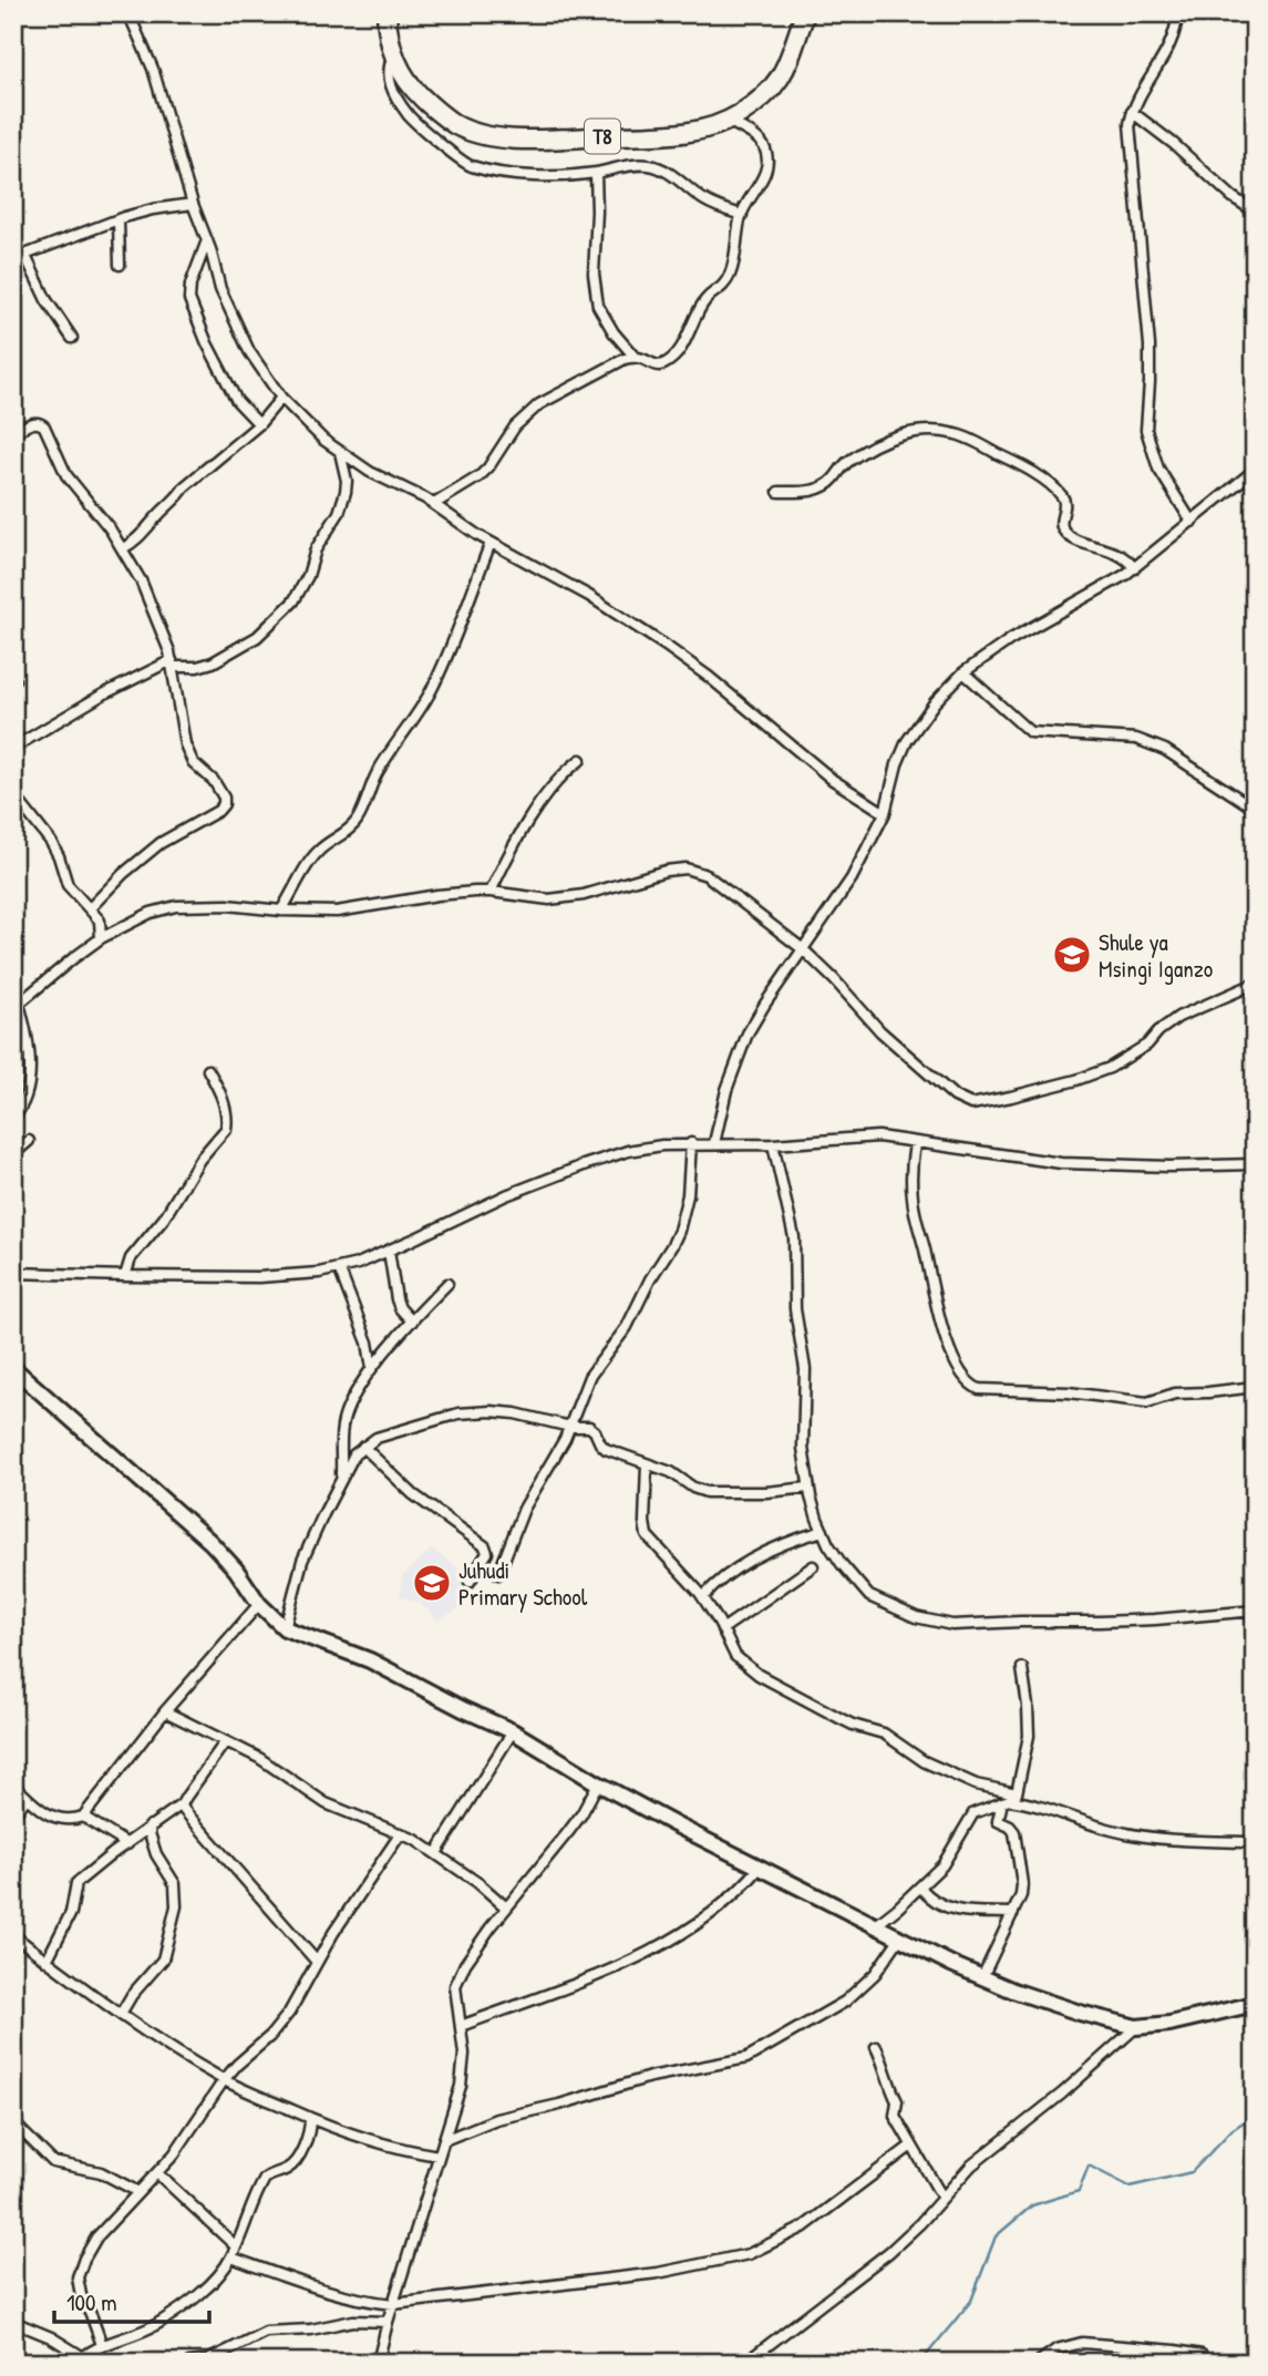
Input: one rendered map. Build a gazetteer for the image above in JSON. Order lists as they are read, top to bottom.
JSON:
{
  "streets": {
    "highway": ["T8"]
  },
  "places": {
    "school or university": ["Shule ya Msingi Iganzo", "Juhudi Primary School"]
  },
  "scale_bar": "100 m"
}
